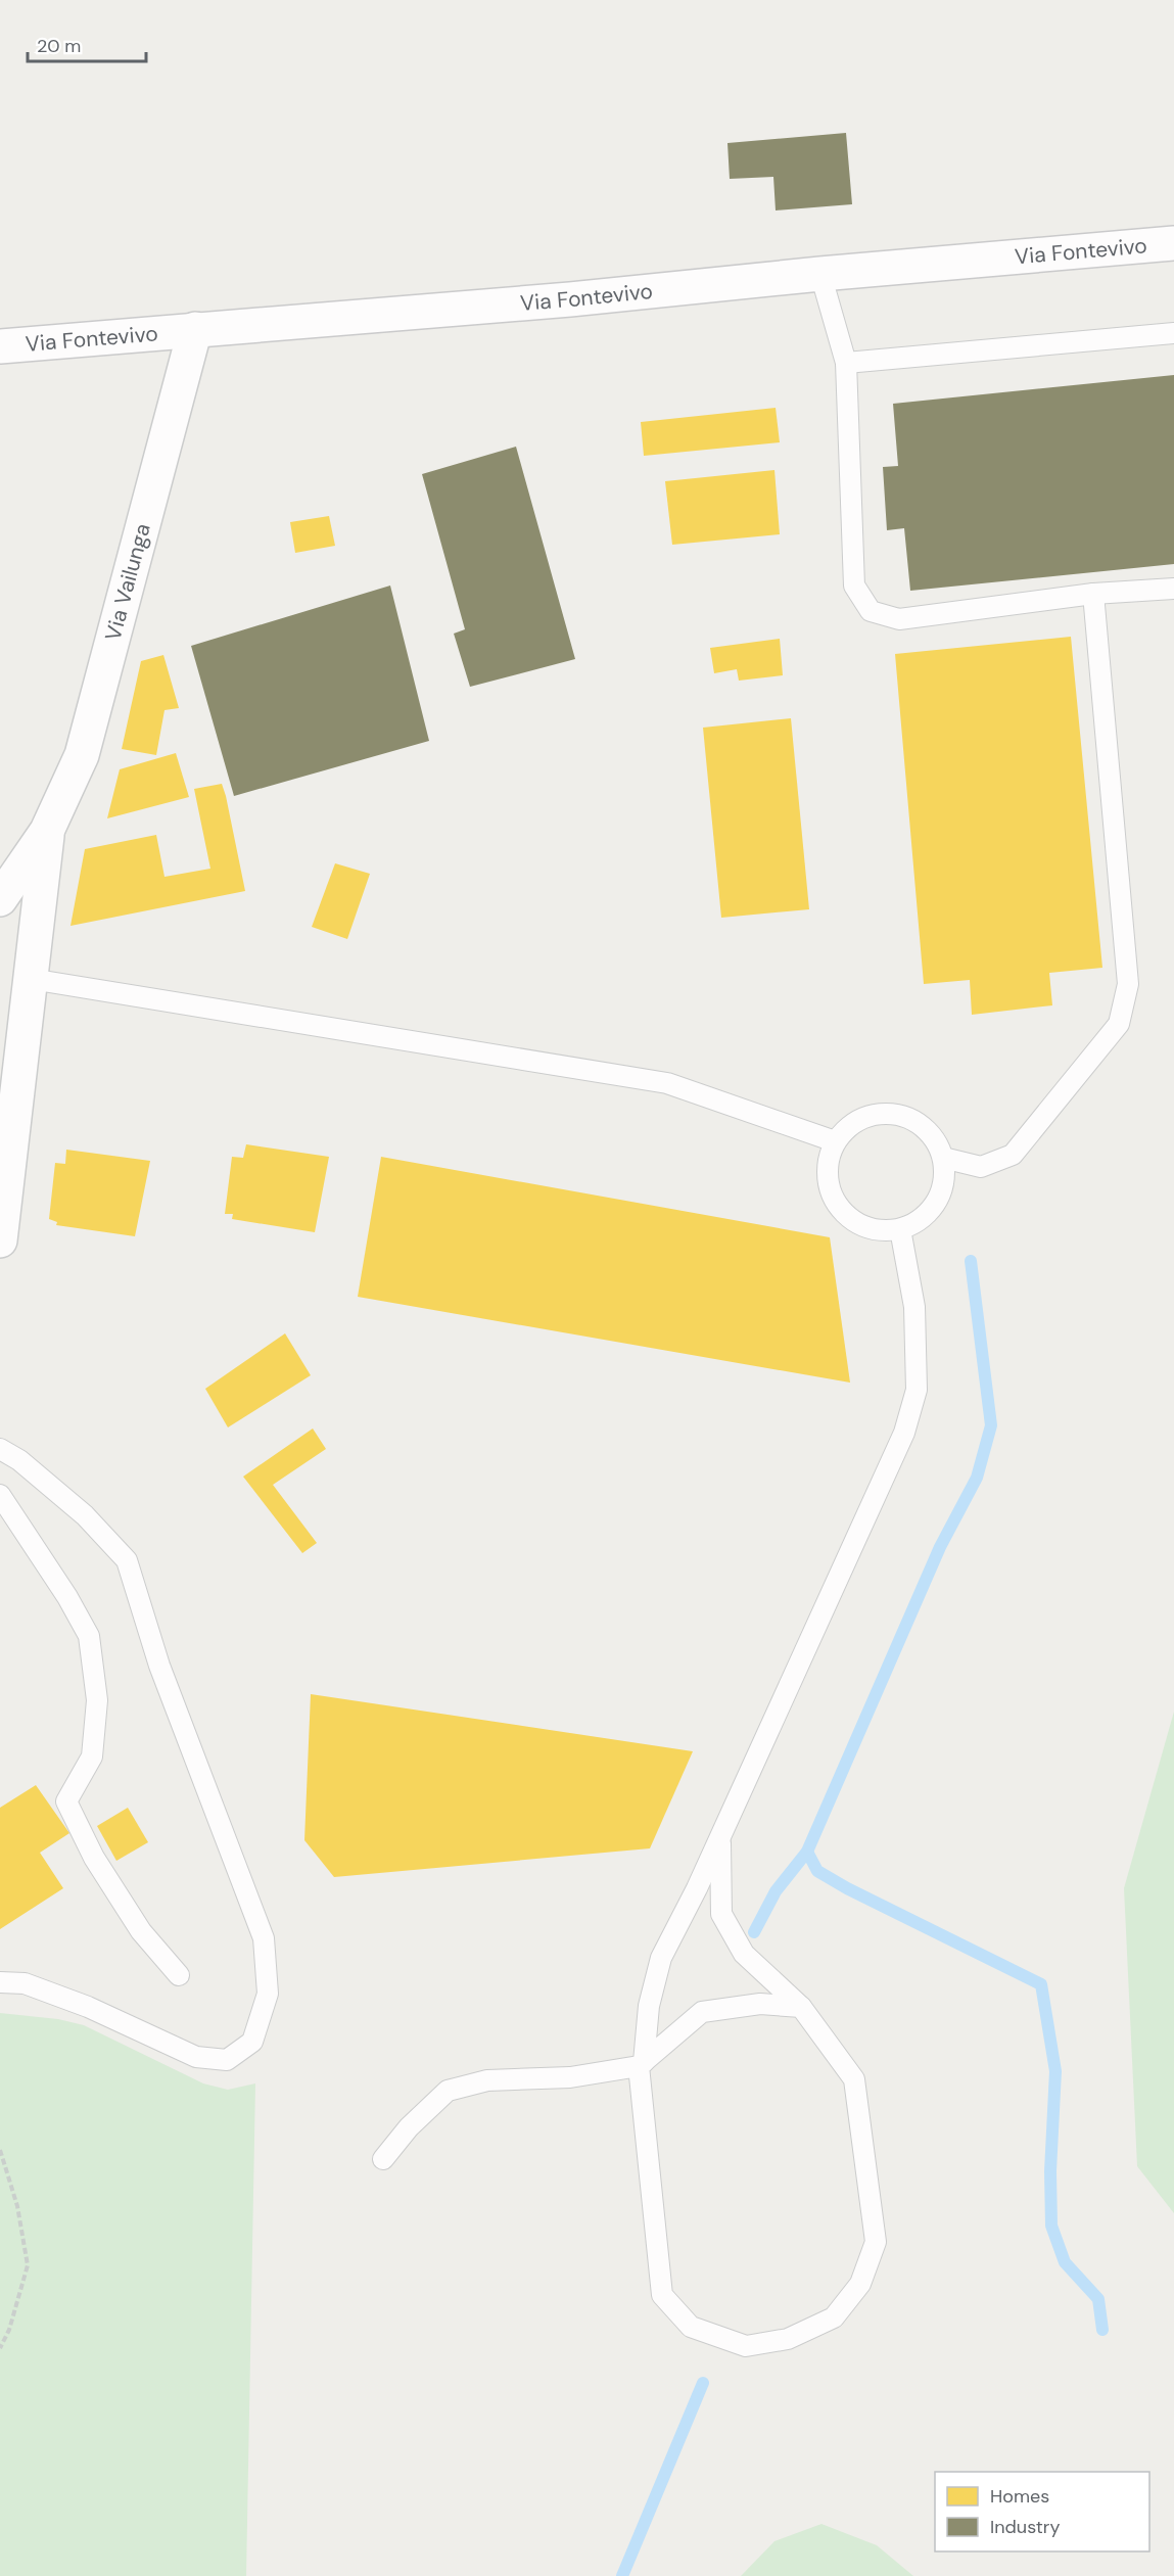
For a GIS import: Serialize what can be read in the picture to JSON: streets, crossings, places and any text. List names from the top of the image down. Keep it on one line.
{"streets":{"street":["Via Fontevivo","Via Vailunga"]},"crossings":[["Via Fontevivo","Via Vailunga"]],"legend":["Homes","Industry"],"scale_bar":"20 m"}
